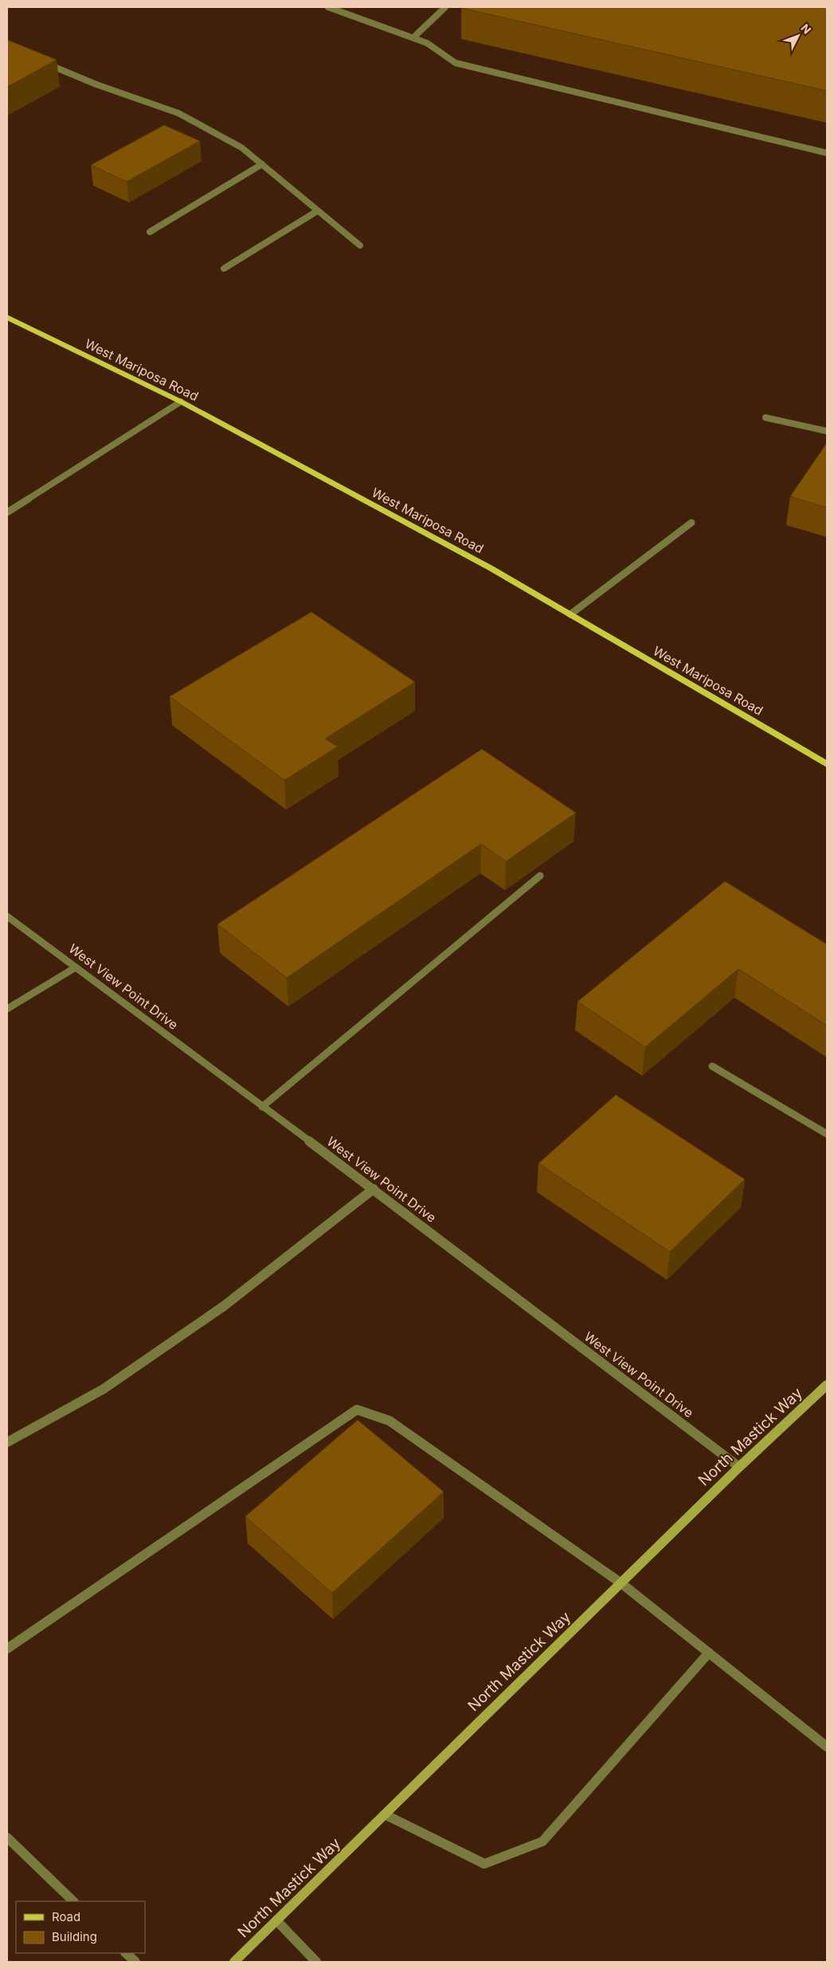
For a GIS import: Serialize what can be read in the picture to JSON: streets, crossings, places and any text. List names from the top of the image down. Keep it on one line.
{"streets":{"main road":["West Mariposa Road"],"street":["West View Point Drive","North Mastick Way"]},"crossings":[["West View Point Drive","North Mastick Way"]],"legend":["Road","Building"],"north":"top right"}
